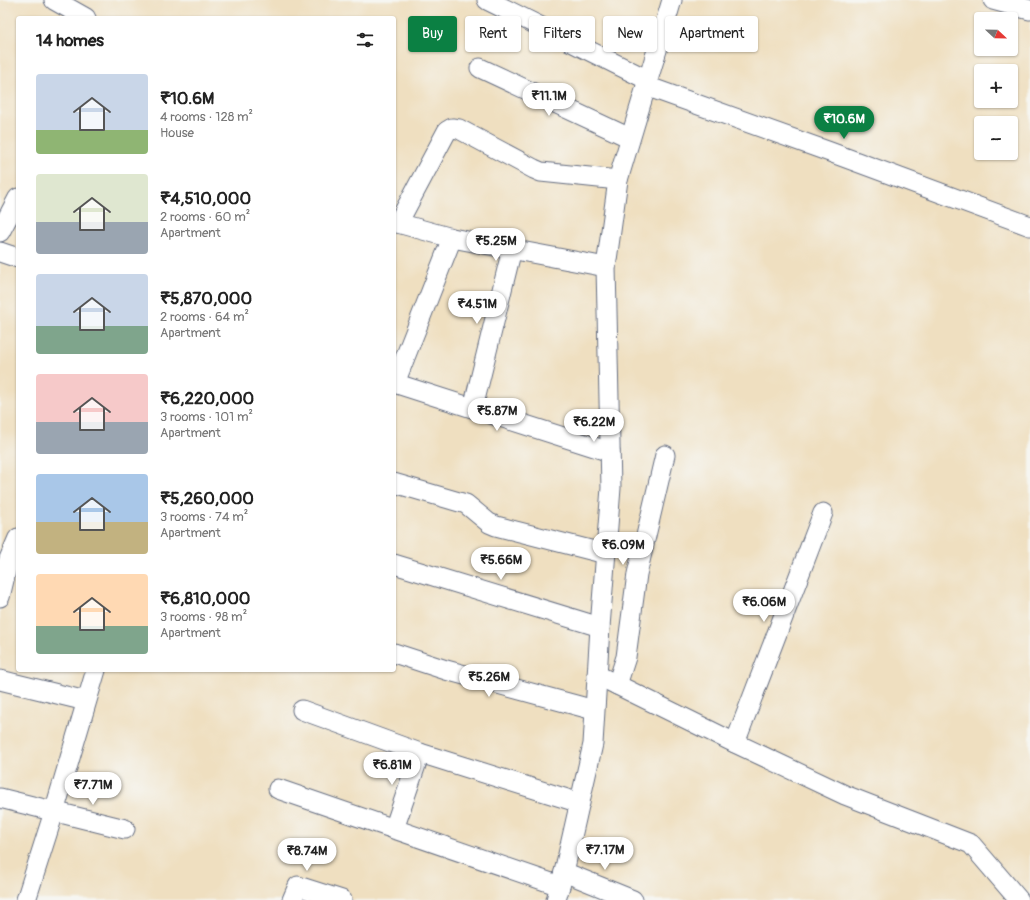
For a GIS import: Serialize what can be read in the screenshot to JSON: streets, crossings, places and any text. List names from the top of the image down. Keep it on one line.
{"north":"right","page":{"map_buttons":["+","−"],"chip":["Buy","Rent","Filters","New","Apartment"],"heading":"14 homes","list":[{"name":"₹10.6M","note":"4 rooms · 128 m² · House"},{"name":"₹4,510,000","note":"2 rooms · 60 m² · Apartment"},{"name":"₹5,870,000","note":"2 rooms · 64 m² · Apartment"},{"name":"₹6,220,000","note":"3 rooms · 101 m² · Apartment"},{"name":"₹5,260,000","note":"3 rooms · 74 m² · Apartment"},{"name":"₹6,810,000","note":"3 rooms · 98 m² · Apartment"}],"price":["₹11.1M","₹10.6M","₹5.25M","₹4.51M","₹5.87M","₹6.22M","₹6.09M","₹5.66M","₹6.06M","₹5.26M","₹6.81M","₹7.71M","₹7.17M","₹8.74M"]}}
